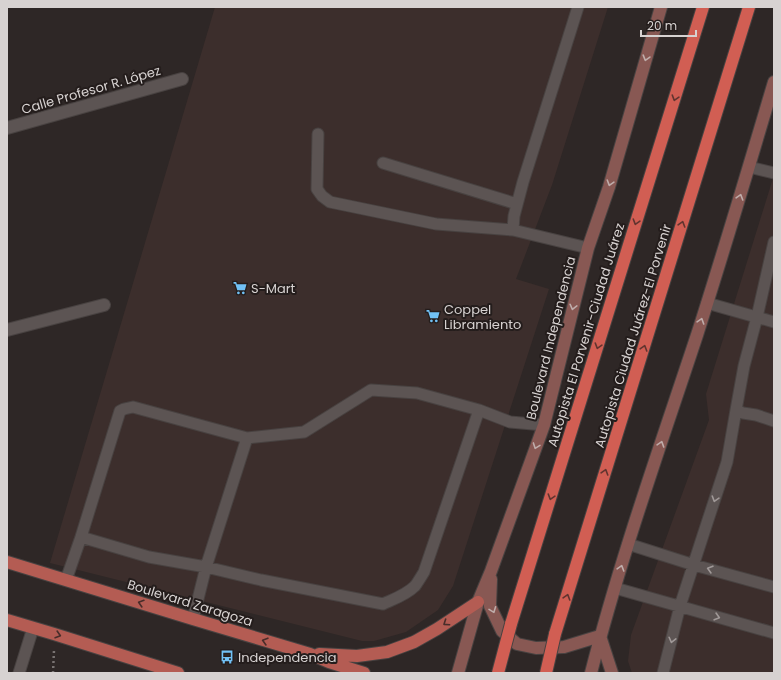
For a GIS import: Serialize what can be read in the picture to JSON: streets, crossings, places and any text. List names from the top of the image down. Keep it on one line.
{"streets":{"highway":["Autopista El Porvenir-Ciudad Juárez","Autopista Ciudad Juárez-El Porvenir"],"main road":["Boulevard Independencia","Boulevard Zaragoza"],"street":["Calle Profesor R. López"]},"one_way":["Autopista El Porvenir-Ciudad Juárez","Autopista Ciudad Juárez-El Porvenir","Boulevard Independencia"],"places":{"supermarket":["S-Mart","Coppel Libramiento"],"bus stop":["Independencia"]},"scale_bar":"20 m"}
